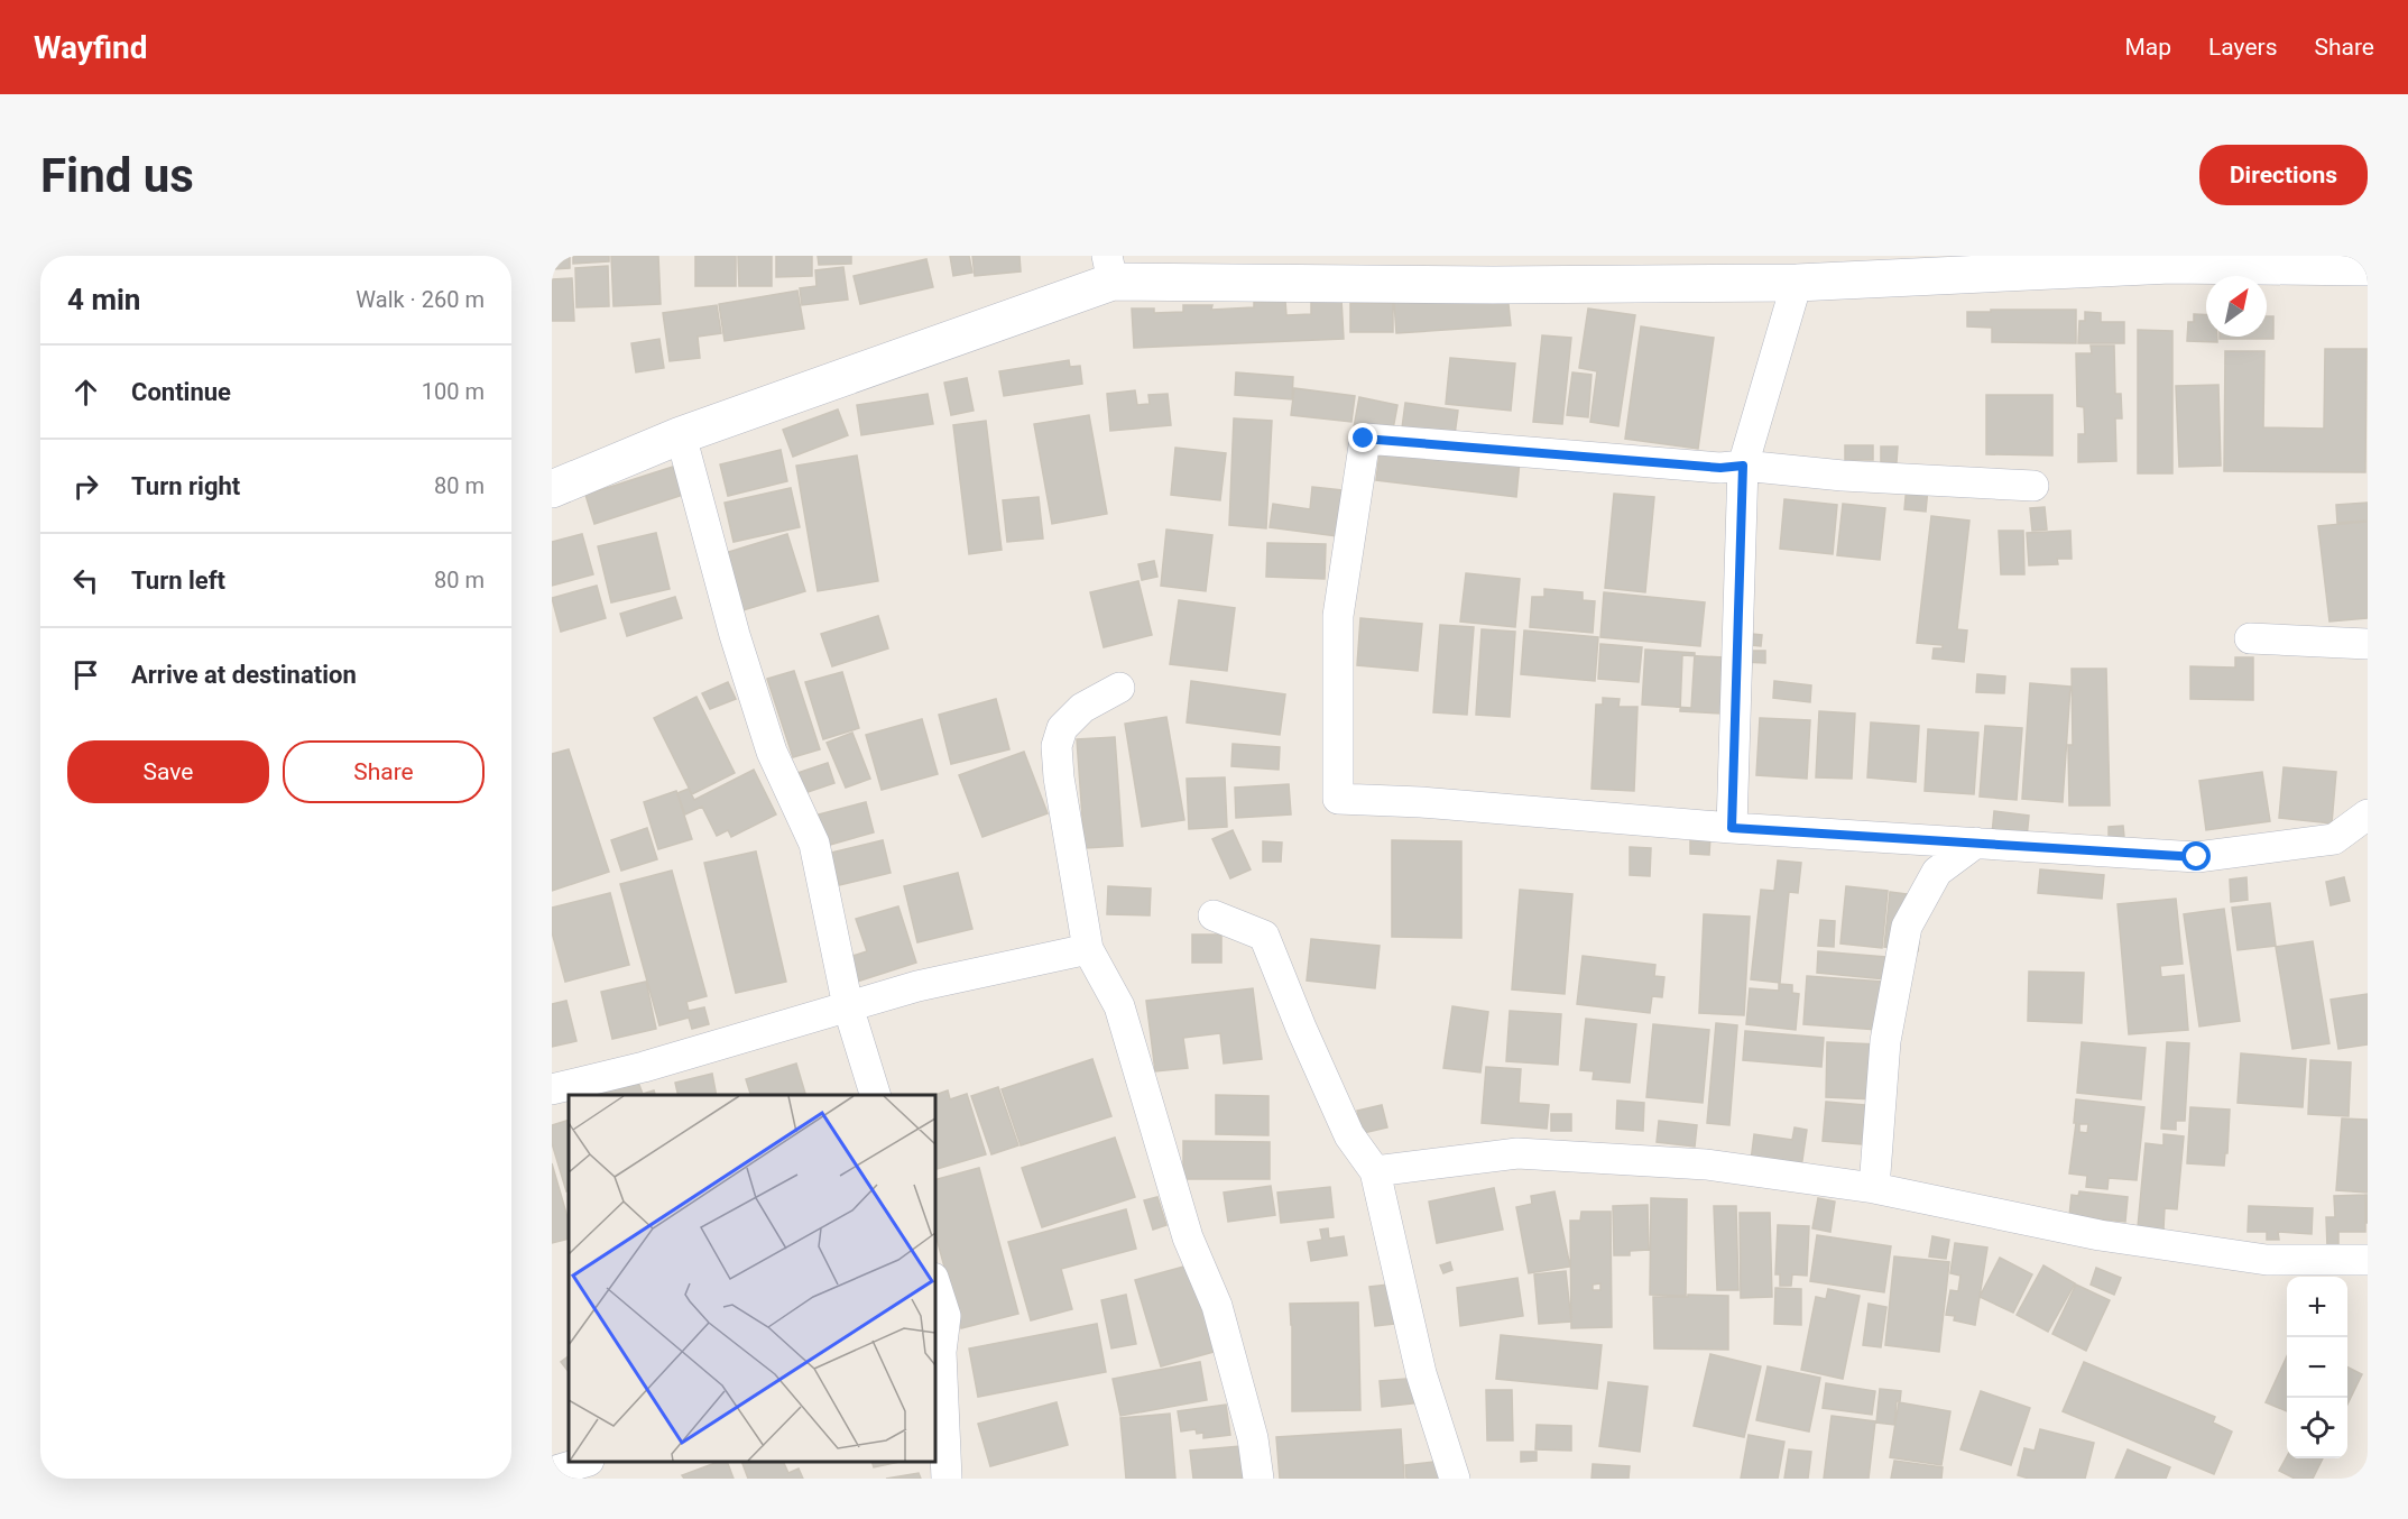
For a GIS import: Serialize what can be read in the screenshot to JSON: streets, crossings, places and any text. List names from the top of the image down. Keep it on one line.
{"north":"top right","page":{"header":"Wayfind","nav":["Map","Layers","Share"],"buttons":["Directions",["Save","Share"]],"title":"Find us","heading":["4 min","Walk · 260 m"],"list":[["Continue","100 m"],["Turn right","80 m"],["Turn left","80 m"],"Arrive at destination"],"map_buttons":["+","−"]}}
